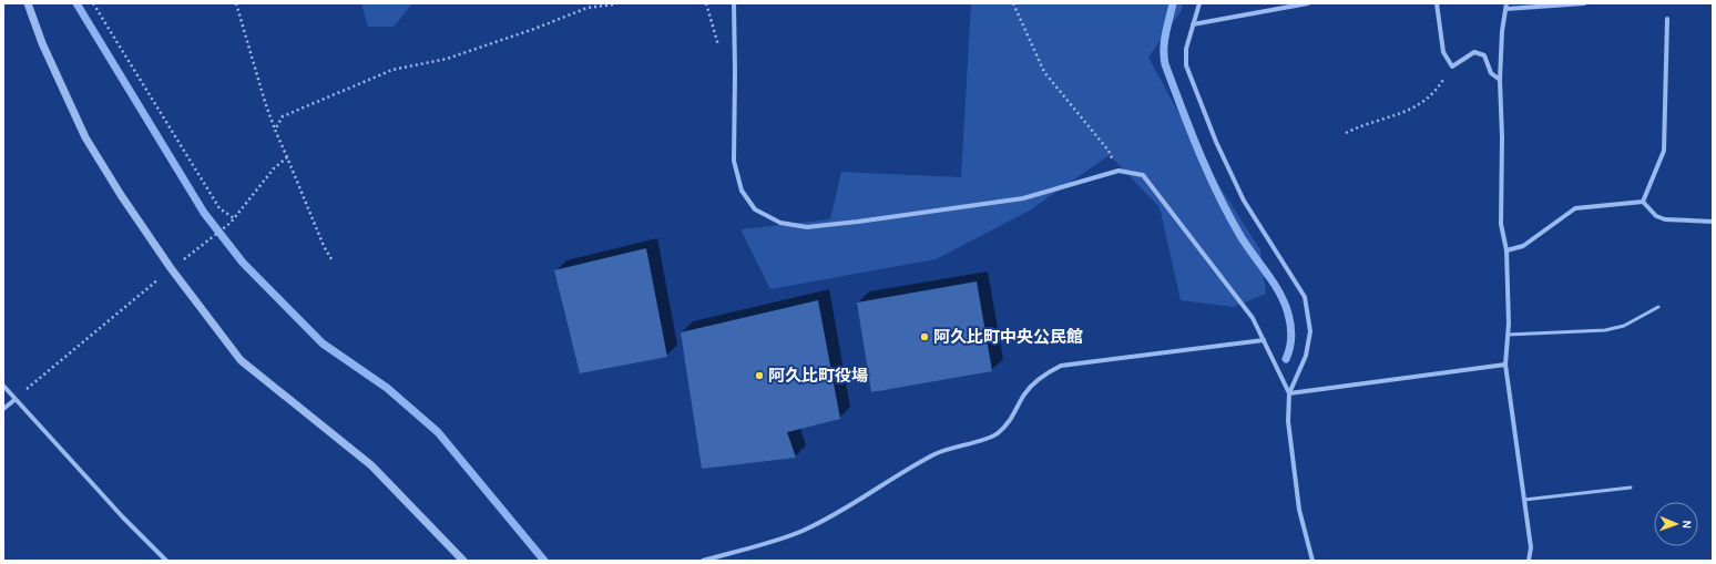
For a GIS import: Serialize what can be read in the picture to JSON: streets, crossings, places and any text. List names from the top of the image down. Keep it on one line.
{"places":["阿久比町中央公民館","阿久比町役場"],"north":"right"}
